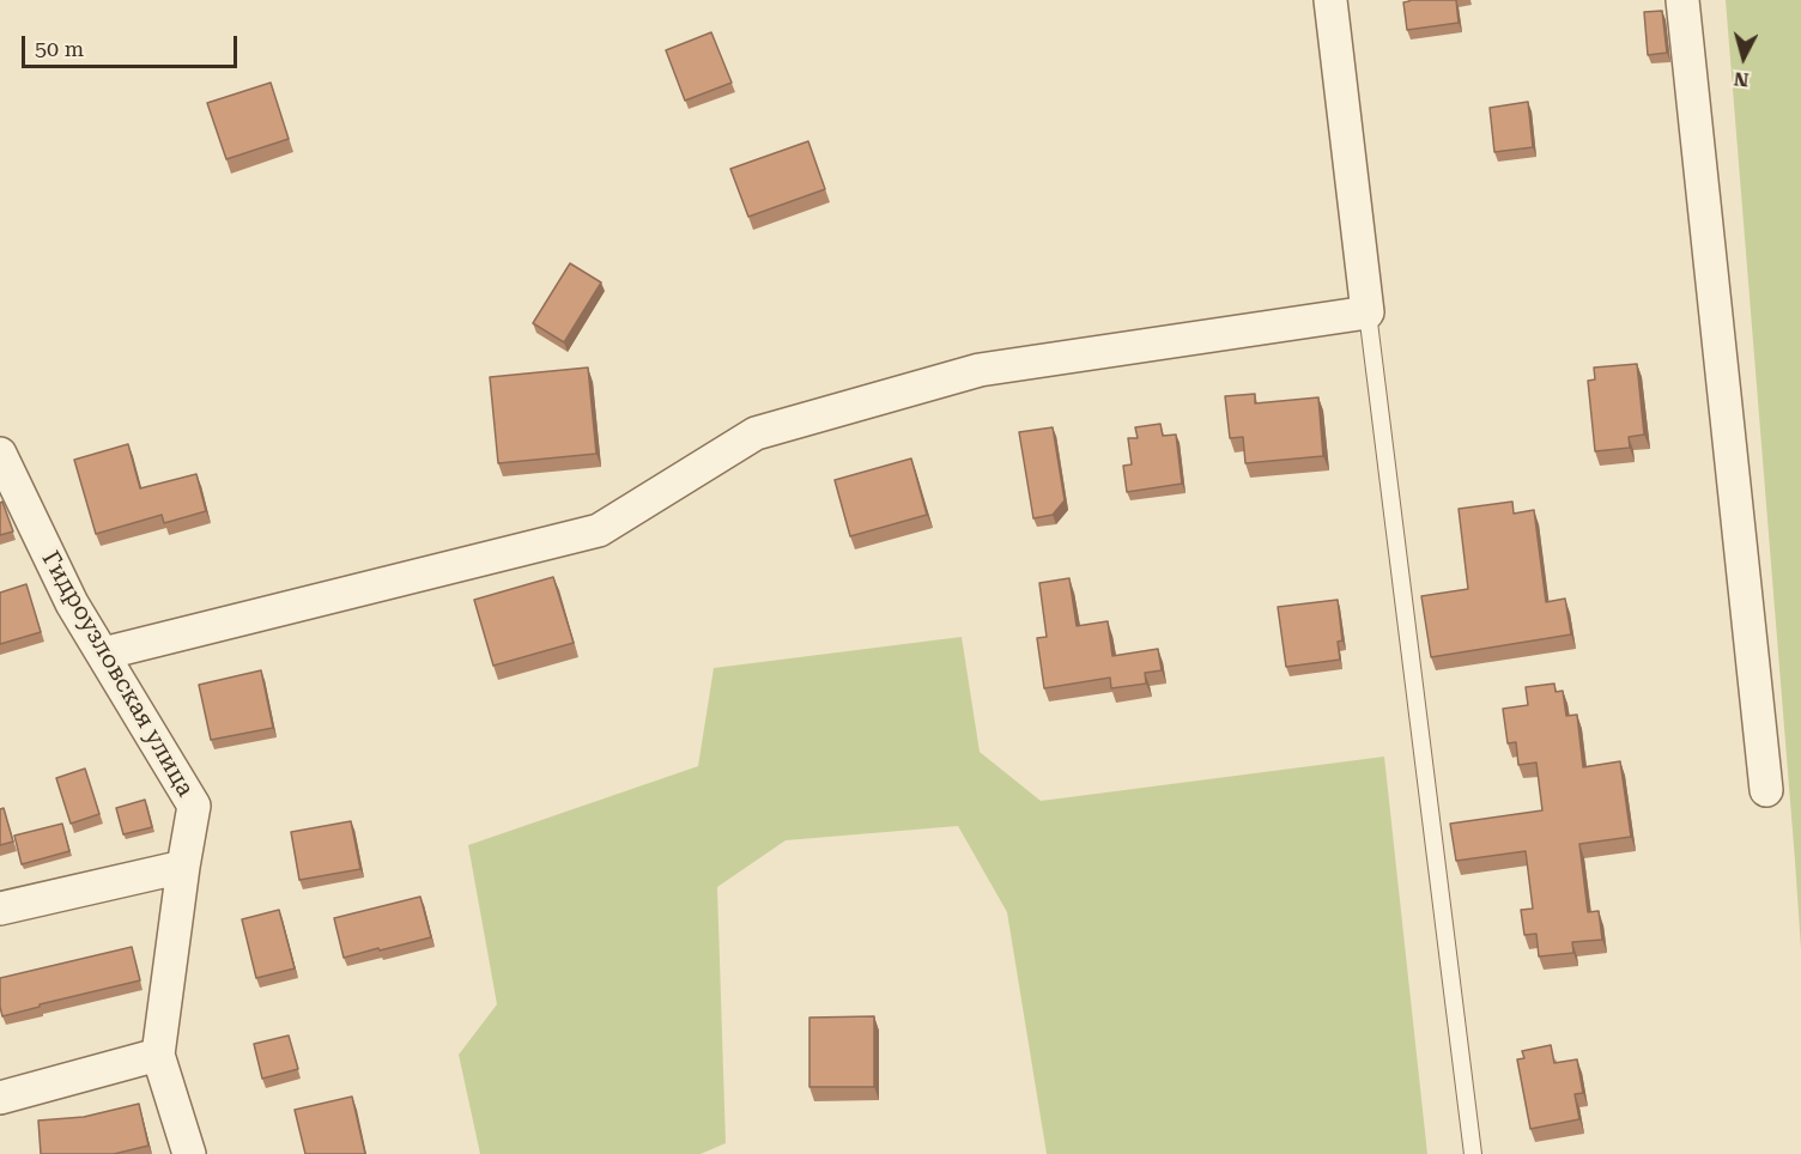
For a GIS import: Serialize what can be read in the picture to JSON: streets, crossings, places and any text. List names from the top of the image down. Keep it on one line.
{"streets":{"street":["Гидроузловская улица"]},"scale_bar":"50 m","north":"bottom"}
